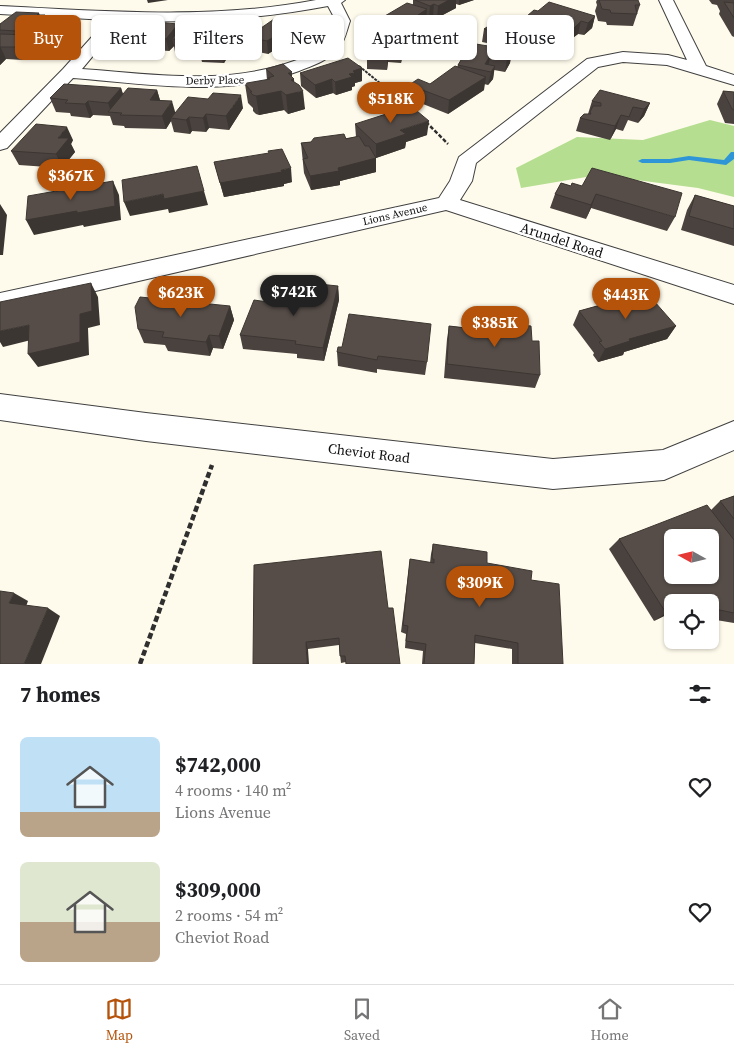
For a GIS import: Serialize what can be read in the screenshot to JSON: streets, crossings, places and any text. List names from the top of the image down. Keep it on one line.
{"streets":{"street":["Derby Place","Lions Avenue","Arundel Road","Cheviot Road"]},"crossings":[["Lions Avenue","Arundel Road"]],"north":"left","page":{"chip":["Buy","Rent","Filters","New","Apartment","House"],"price":["$518K","$367K","$742K","$623K","$443K","$385K","$309K"],"heading":"7 homes","list":[{"name":"$742,000","note":"4 rooms · 140 m² · Lions Avenue"},{"name":"$309,000","note":"2 rooms · 54 m² · Cheviot Road"}],"tabs":["Map","Saved","Home"]}}
